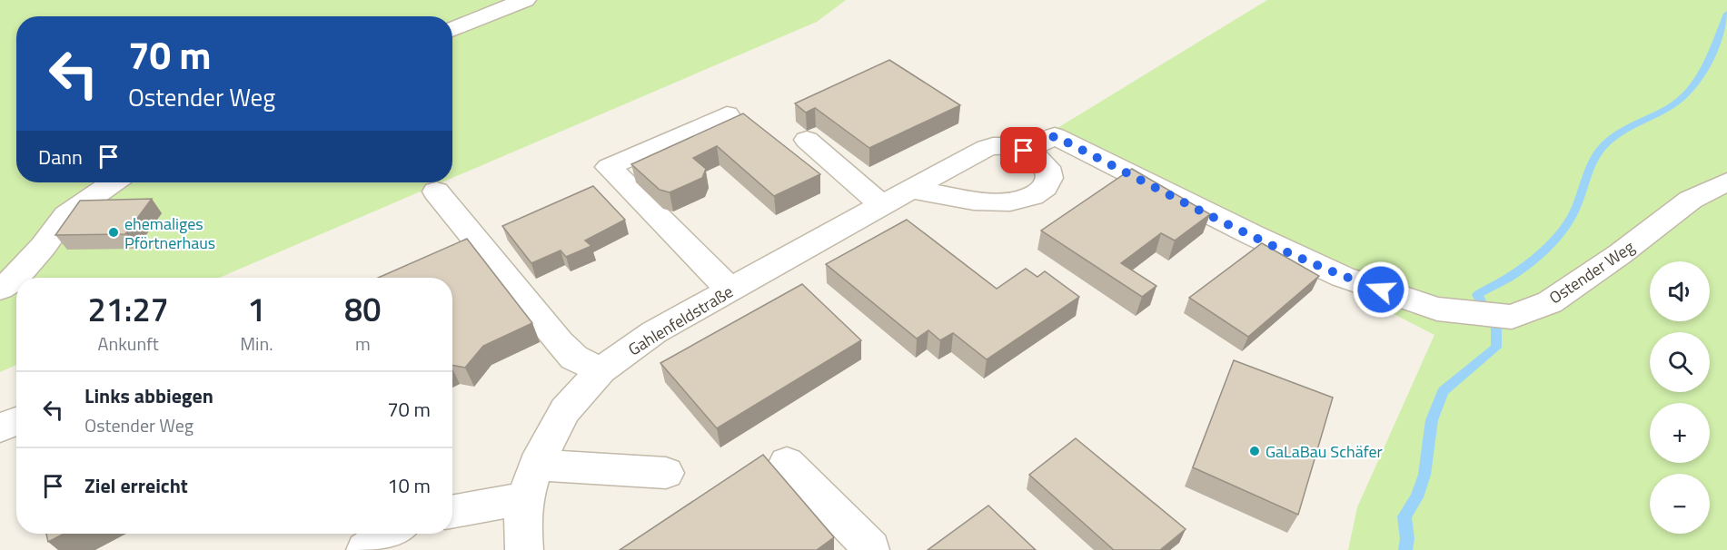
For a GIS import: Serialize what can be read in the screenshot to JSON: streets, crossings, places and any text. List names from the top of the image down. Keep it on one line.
{"streets":{"street":["Ostender Weg","Gahlenfeldstraße"]},"crossings":[["Ostender Weg","Gahlenfeldstraße"]],"places":["ehemaliges Pförtnerhaus","GaLaBau Schäfer"],"page":{"turn":["70 m","Ostender Weg"],"then":"Dann","map_buttons":["+","−"],"eta":["21:27","Ankunft","1","Min.","80","m"],"list":[{"name":"Links abbiegen","note":"Ostender Weg","value":"70 m"},{"name":"Ziel erreicht","value":"10 m"}]}}
